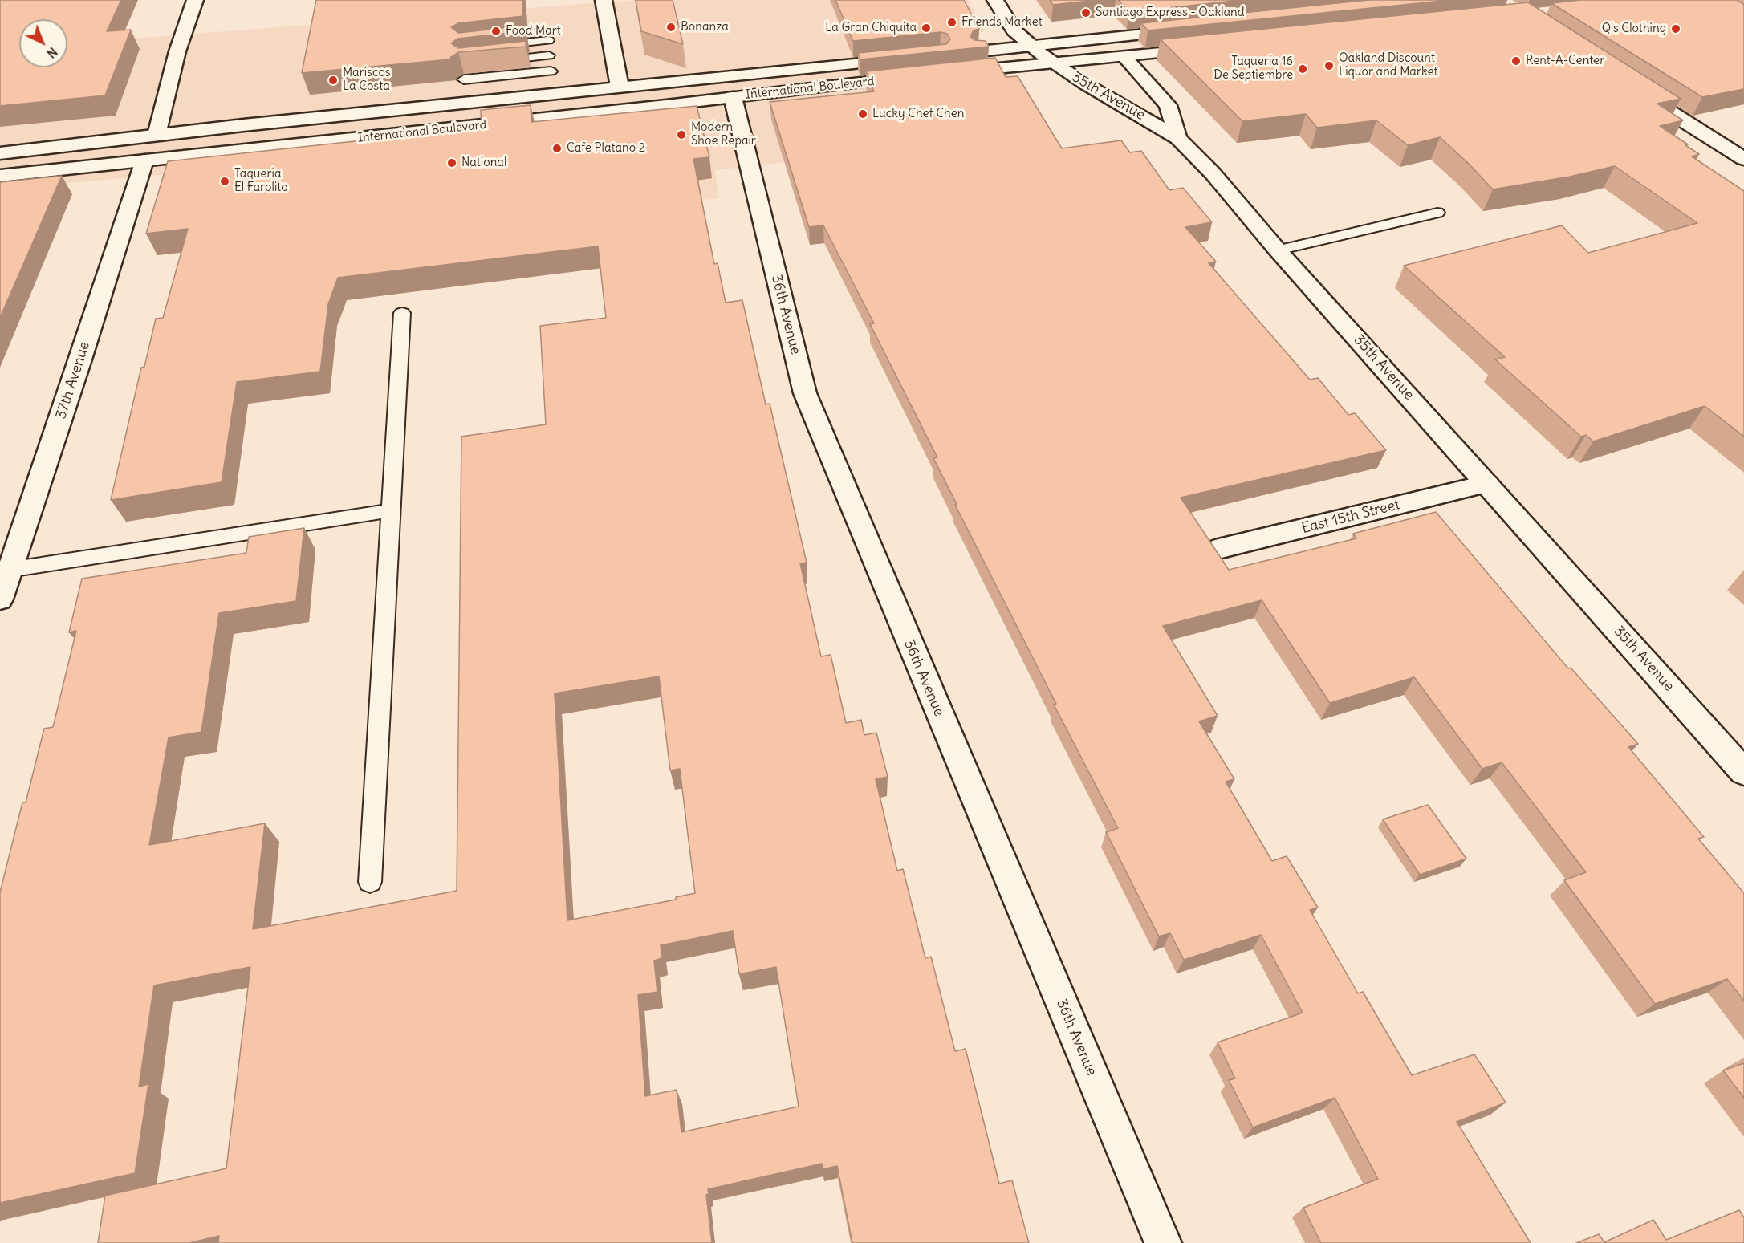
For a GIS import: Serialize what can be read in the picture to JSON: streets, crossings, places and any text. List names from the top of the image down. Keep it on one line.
{"streets":{"main road":["International Boulevard","35th Avenue","36th Avenue","37th Avenue","East 15th Street"]},"crossings":[["International Boulevard","36th Avenue"],["International Boulevard","37th Avenue"],["35th Avenue","East 15th Street"]],"places":["Santiago Express - Oakland","Friends Market","Bonanza","La Gran Chiquita","Q's Clothing","Food Mart","Rent-A-Center","Oakland Discount Liquor and Market","Taqueria 16 De Septiembre","Mariscos La Costa","Lucky Chef Chen","Modern Shoe Repair","Cafe Platano 2","National","Taqueria El Farolito"],"north":"bottom right"}
